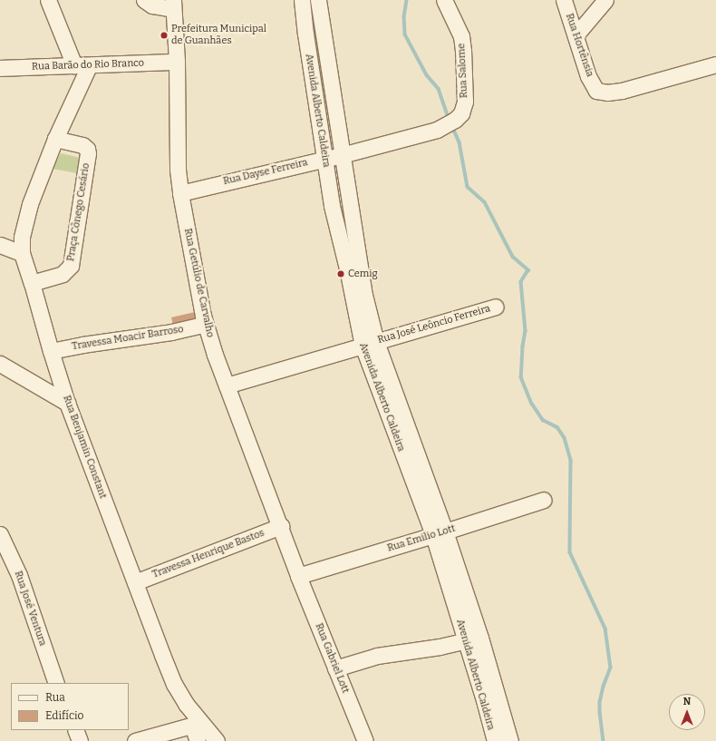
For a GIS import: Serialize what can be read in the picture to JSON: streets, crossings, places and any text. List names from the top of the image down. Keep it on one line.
{"streets":{"street":["Rua Hortênsia","Rua Barão do Rio Branco","Rua Salome","Avenida Alberto Caldeira","Rua Dayse Ferreira","Praça Cônego Cesário","Rua Getúlio de Carvalho","Rua José Leôncio Ferreira","Travessa Moacir Barroso","Rua Benjamin Constant","Rua Emilio Lott","Travessa Henrique Bastos","Rua José Ventura","Rua Gabriel Lott"]},"crossings":[["Rua Barão do Rio Branco","Rua Getúlio de Carvalho"],["Rua Barão do Rio Branco","Rua Benjamin Constant"],["Rua Salome","Rua Dayse Ferreira"],["Avenida Alberto Caldeira","Rua Dayse Ferreira"],["Avenida Alberto Caldeira","Rua José Leôncio Ferreira"],["Avenida Alberto Caldeira","Rua Emilio Lott"],["Rua Dayse Ferreira","Rua Getúlio de Carvalho"],["Praça Cônego Cesário","Rua Benjamin Constant"],["Rua Getúlio de Carvalho","Rua José Leôncio Ferreira"],["Rua Getúlio de Carvalho","Travessa Moacir Barroso"],["Rua Getúlio de Carvalho","Rua Emilio Lott"],["Rua Getúlio de Carvalho","Travessa Henrique Bastos"],["Rua Getúlio de Carvalho","Rua Gabriel Lott"],["Travessa Moacir Barroso","Rua Benjamin Constant"],["Rua Benjamin Constant","Travessa Henrique Bastos"],["Rua Emilio Lott","Rua Gabriel Lott"]],"places":["Prefeitura Municipal de Guanhães","Cemig"],"legend":["Rua","Edifício"],"north":"top"}
